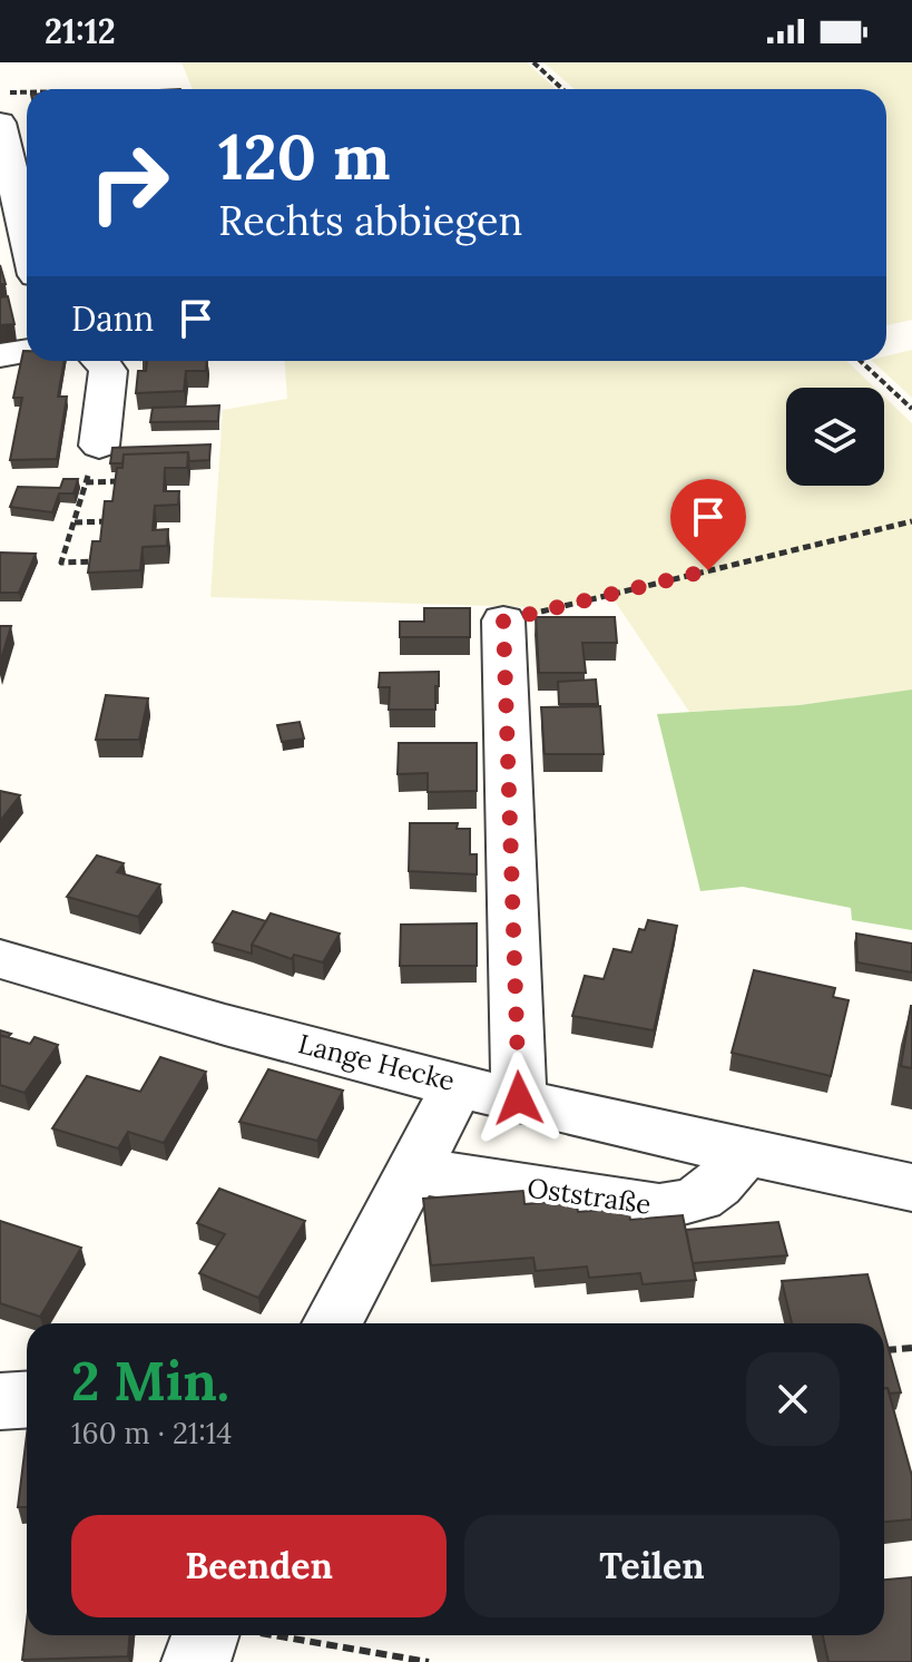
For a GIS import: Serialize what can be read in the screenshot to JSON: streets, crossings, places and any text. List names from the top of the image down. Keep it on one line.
{"streets":{"street":["Lange Hecke","Oststraße"]},"crossings":[["Lange Hecke","Oststraße"]],"page":{"status":"21:12","turn":["120 m","Rechts abbiegen"],"then":"Dann","heading":["2 Min.","160 m · 21:14"],"buttons":["Beenden","Teilen"]}}
